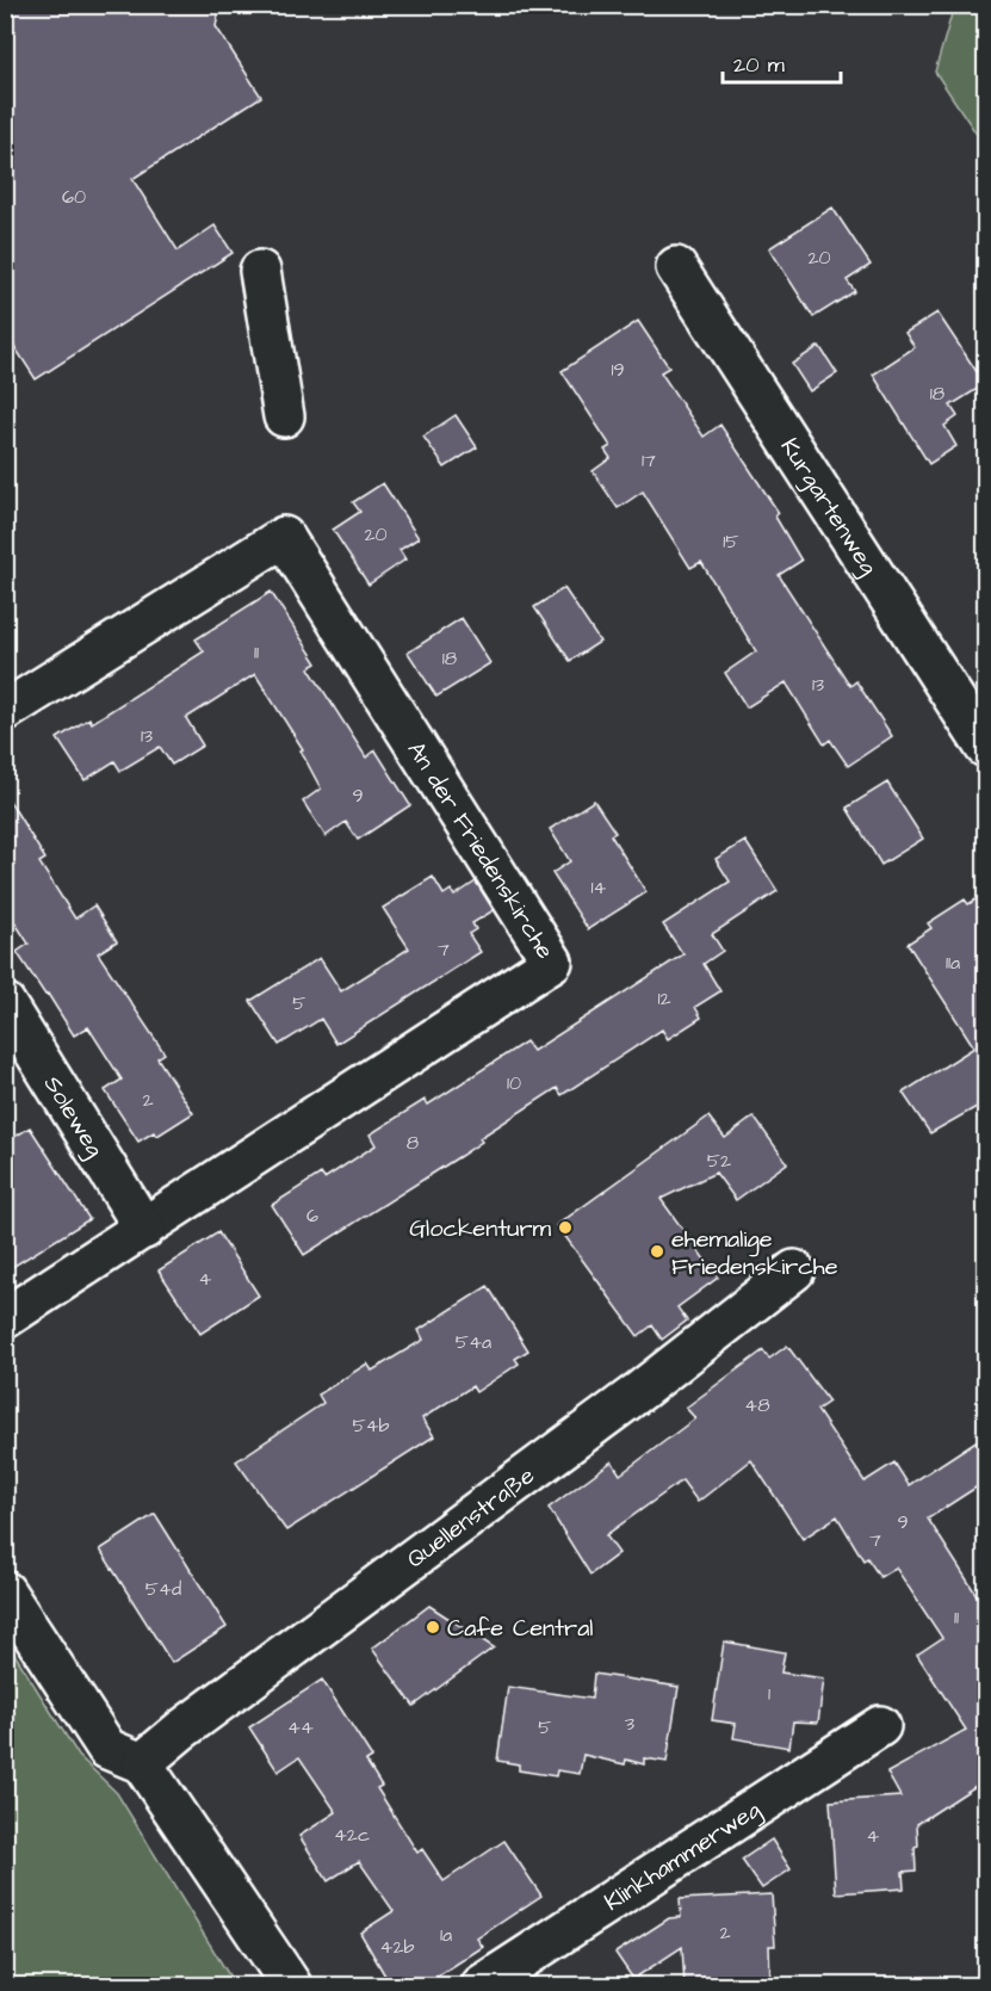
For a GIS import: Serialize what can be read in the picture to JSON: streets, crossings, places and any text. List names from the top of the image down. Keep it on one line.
{"streets":{"street":["Kurgartenweg","An der Friedenskirche","Soleweg","Quellenstraße","Klinkhammerweg"]},"crossings":[["An der Friedenskirche","Soleweg"]],"places":["Glockenturm","ehemalige Friedenskirche","Cafe Central"],"house_numbers":["60","20","19","18","17","20","15","11","18","13","13","9","14","7","11a","12","5","10","2","8","52","6","4","54a","48","54b","9","7","54d","11","1","3","44","5","42c","4","2","1a","42b"],"scale_bar":"20 m"}
